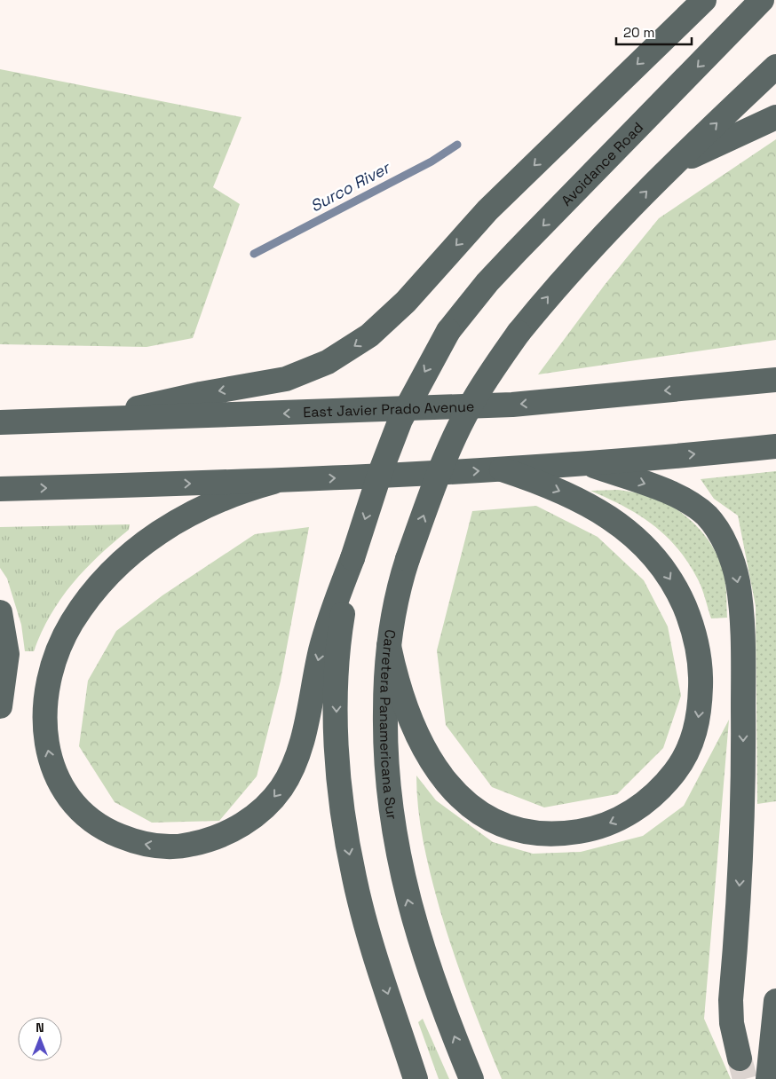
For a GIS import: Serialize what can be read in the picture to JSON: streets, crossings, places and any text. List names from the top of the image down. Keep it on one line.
{"streets":{"highway":["Avoidance Road","East Javier Prado Avenue","Carretera Panamericana Sur"]},"water":["Surco River"],"scale_bar":"20 m","north":"top"}
